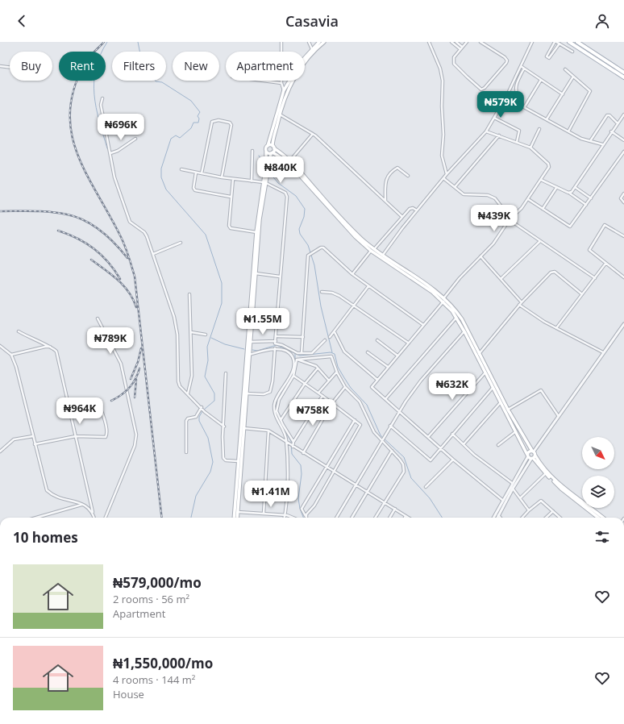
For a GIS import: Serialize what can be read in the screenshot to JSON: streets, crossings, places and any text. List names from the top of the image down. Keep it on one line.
{"north":"bottom right","page":{"header":"Casavia","chip":["Buy","Rent","Filters","New","Apartment"],"price":["₦579K","₦696K","₦840K","₦439K","₦1.55M","₦789K","₦632K","₦964K","₦758K","₦1.41M"],"heading":"10 homes","list":[{"name":"₦579,000/mo","note":"2 rooms · 56 m² · Apartment"},{"name":"₦1,550,000/mo","note":"4 rooms · 144 m² · House"}]}}
